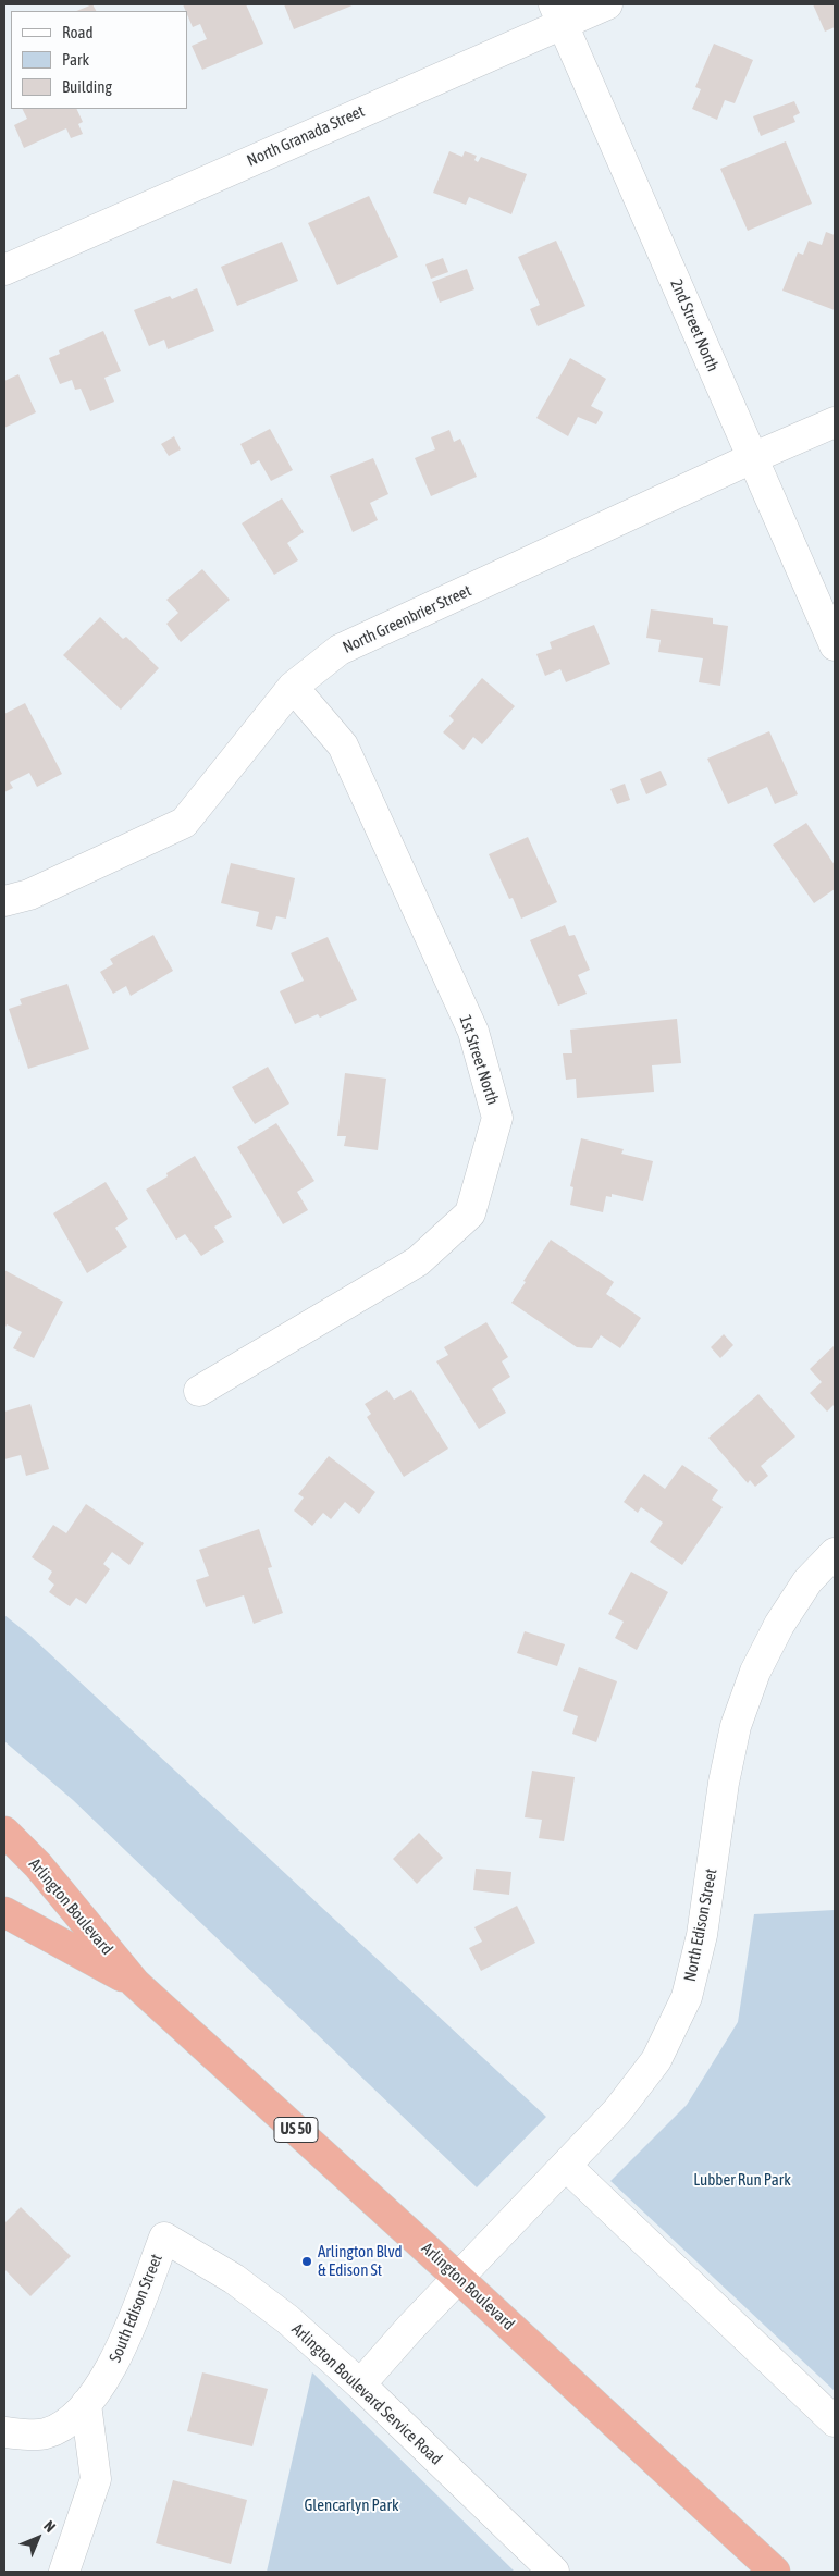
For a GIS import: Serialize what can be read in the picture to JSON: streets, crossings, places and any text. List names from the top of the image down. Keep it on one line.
{"streets":{"highway":["Arlington Boulevard","US 50"],"street":["North Granada Street","2nd Street North","North Greenbrier Street","1st Street North","North Edison Street","South Edison Street","Arlington Boulevard Service Road"]},"crossings":[["North Granada Street","2nd Street North"],["2nd Street North","North Greenbrier Street"],["North Greenbrier Street","1st Street North"],["Arlington Boulevard","North Edison Street"],["South Edison Street","Arlington Boulevard Service Road"]],"parks":["Lubber Run Park","Glencarlyn Park"],"places":["Arlington Blvd & Edison St"],"legend":["Road","Park","Building"],"north":"top right"}
